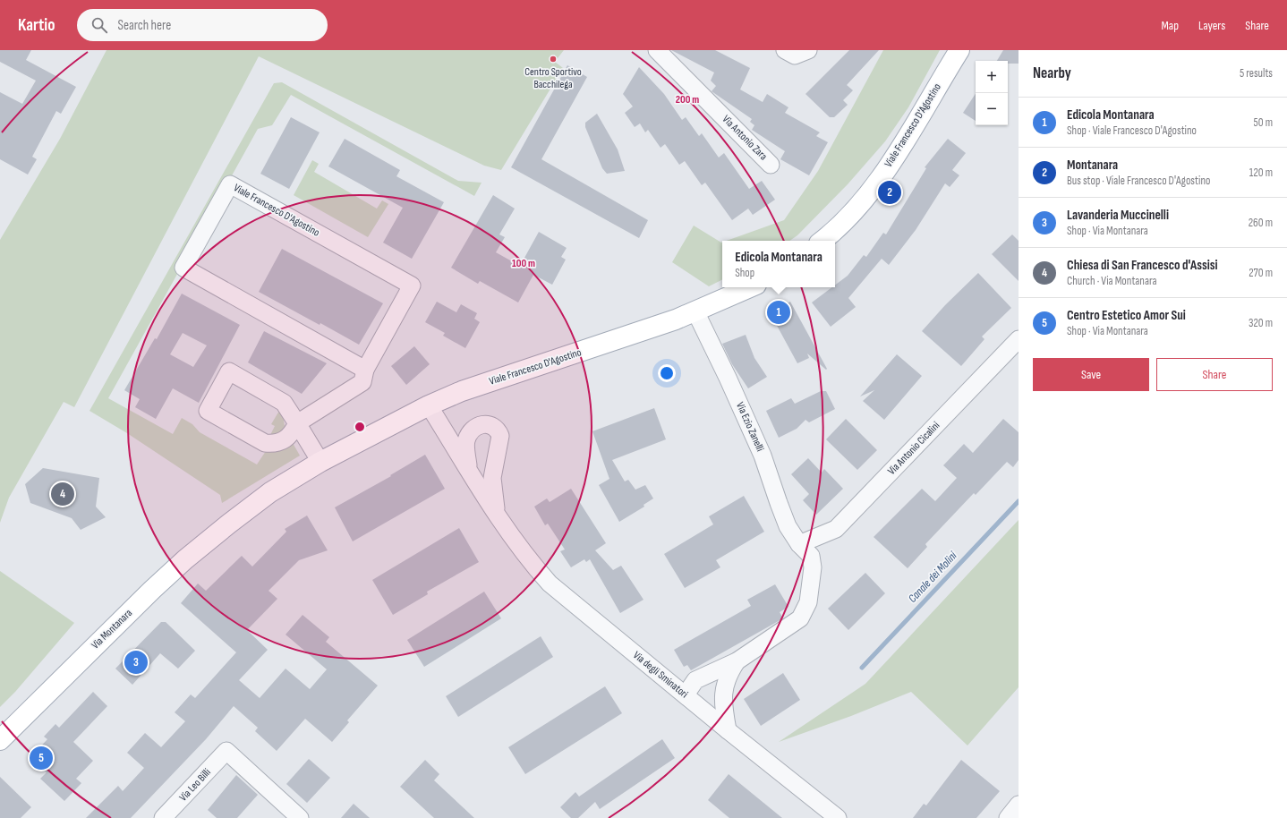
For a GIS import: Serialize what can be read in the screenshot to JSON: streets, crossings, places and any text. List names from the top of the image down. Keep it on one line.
{"streets":{"main road":["Viale Francesco D'Agostino","Via Montanara"],"street":["Via Antonio Zara","Via Ezio Zanelli","Via Antonio Cicalini","Via degli Sminatori","Via Leo Billi"]},"crossings":[["Viale Francesco D'Agostino","Via Ezio Zanelli"],["Viale Francesco D'Agostino","Via Montanara"],["Viale Francesco D'Agostino","Via degli Sminatori"],["Via Ezio Zanelli","Via Antonio Cicalini"]],"water":["Canale dei Molini"],"places":["Centro Sportivo Bacchilega"],"page":{"header":"Kartio","search":"Search here","nav":["Map","Layers","Share"],"heading":["Nearby","5 results"],"map_buttons":["+","−"],"list":[{"mark":"1","name":"Edicola Montanara","note":"Shop · Viale Francesco D'Agostino","value":"50 m"},{"mark":"2","name":"Montanara","note":"Bus stop · Viale Francesco D'Agostino","value":"120 m"},{"mark":"3","name":"Lavanderia Muccinelli","note":"Shop · Via Montanara","value":"260 m"},{"mark":"4","name":"Chiesa di San Francesco d'Assisi","note":"Church · Via Montanara","value":"270 m"},{"mark":"5","name":"Centro Estetico Amor Sui","note":"Shop · Via Montanara","value":"320 m"}],"pins":["2","1","4","3","5"],"popup":["Edicola Montanara","Shop"],"buttons":["Save","Share"]},"rings":["200 m","100 m"]}
